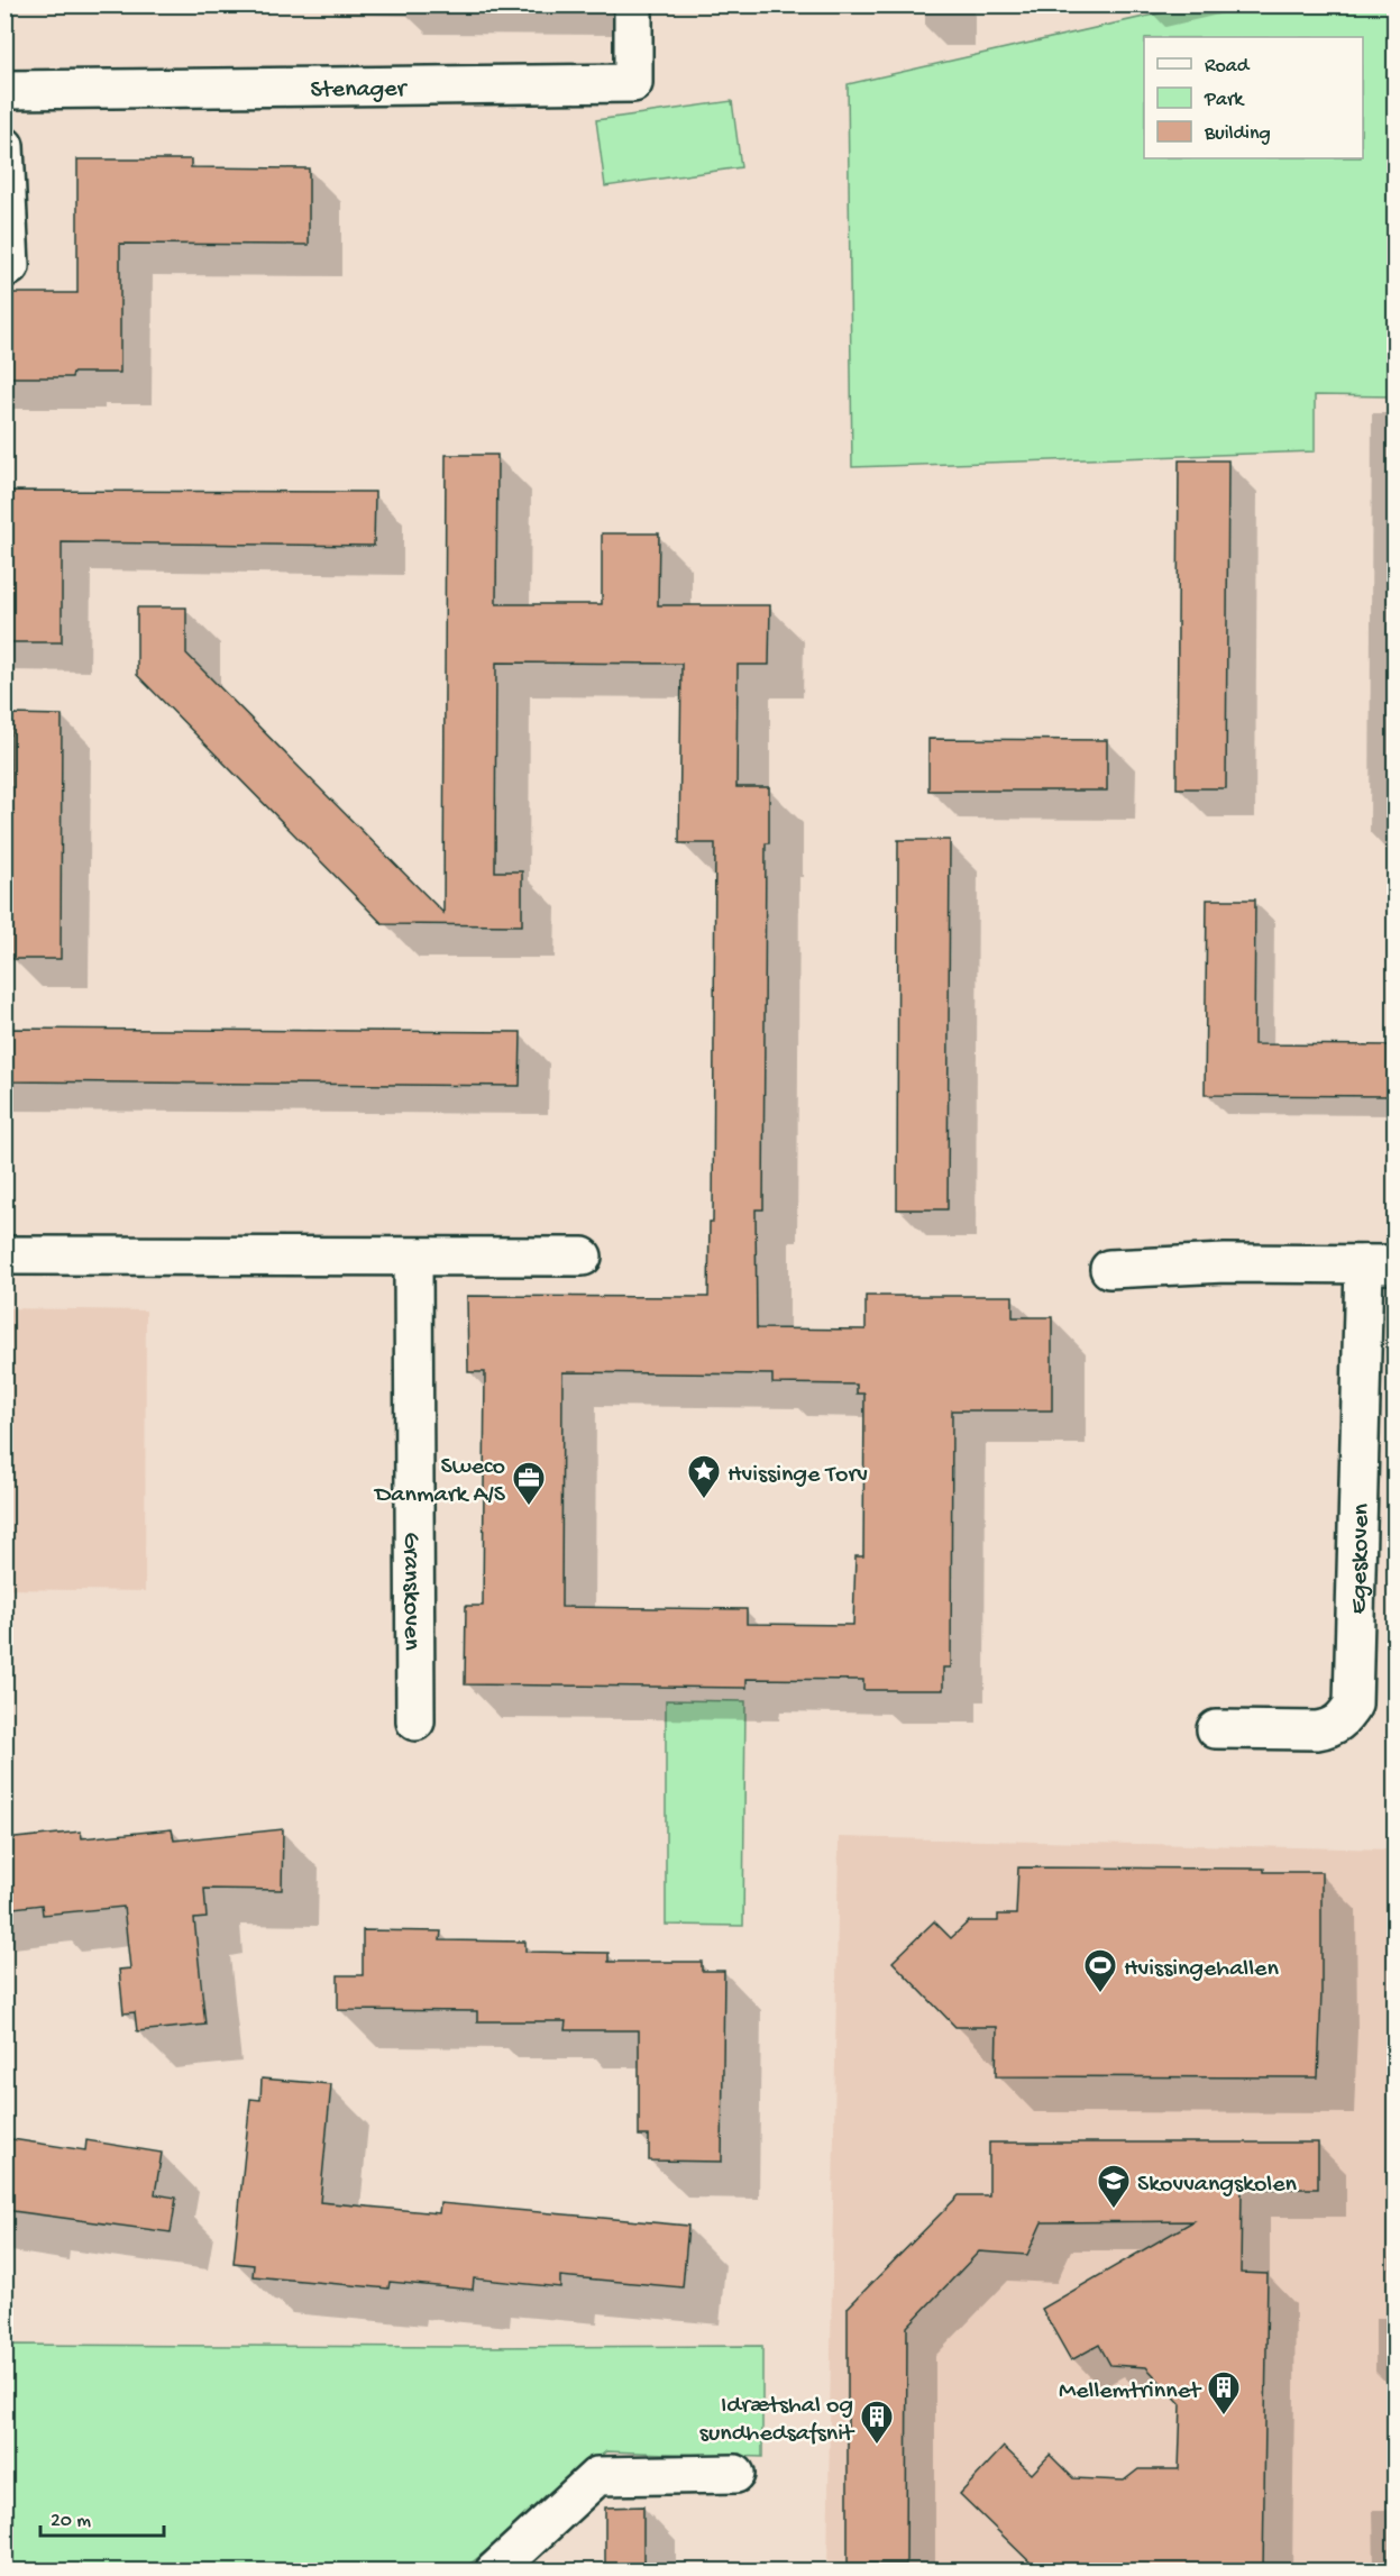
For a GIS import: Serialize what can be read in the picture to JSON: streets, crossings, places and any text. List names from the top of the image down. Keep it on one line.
{"streets":{"street":["Stenager","Egeskoven","Granskoven"]},"places":{"place":["Hvissinge Torv"],"office":["Sweco Danmark A/S"],"sports":["Hvissingehallen"],"school or university":["Skovvangskolen"],"building":["Mellemtrinnet","Idrætshal og sundhedsafsnit"]},"legend":["Road","Park","Building"],"scale_bar":"20 m"}
